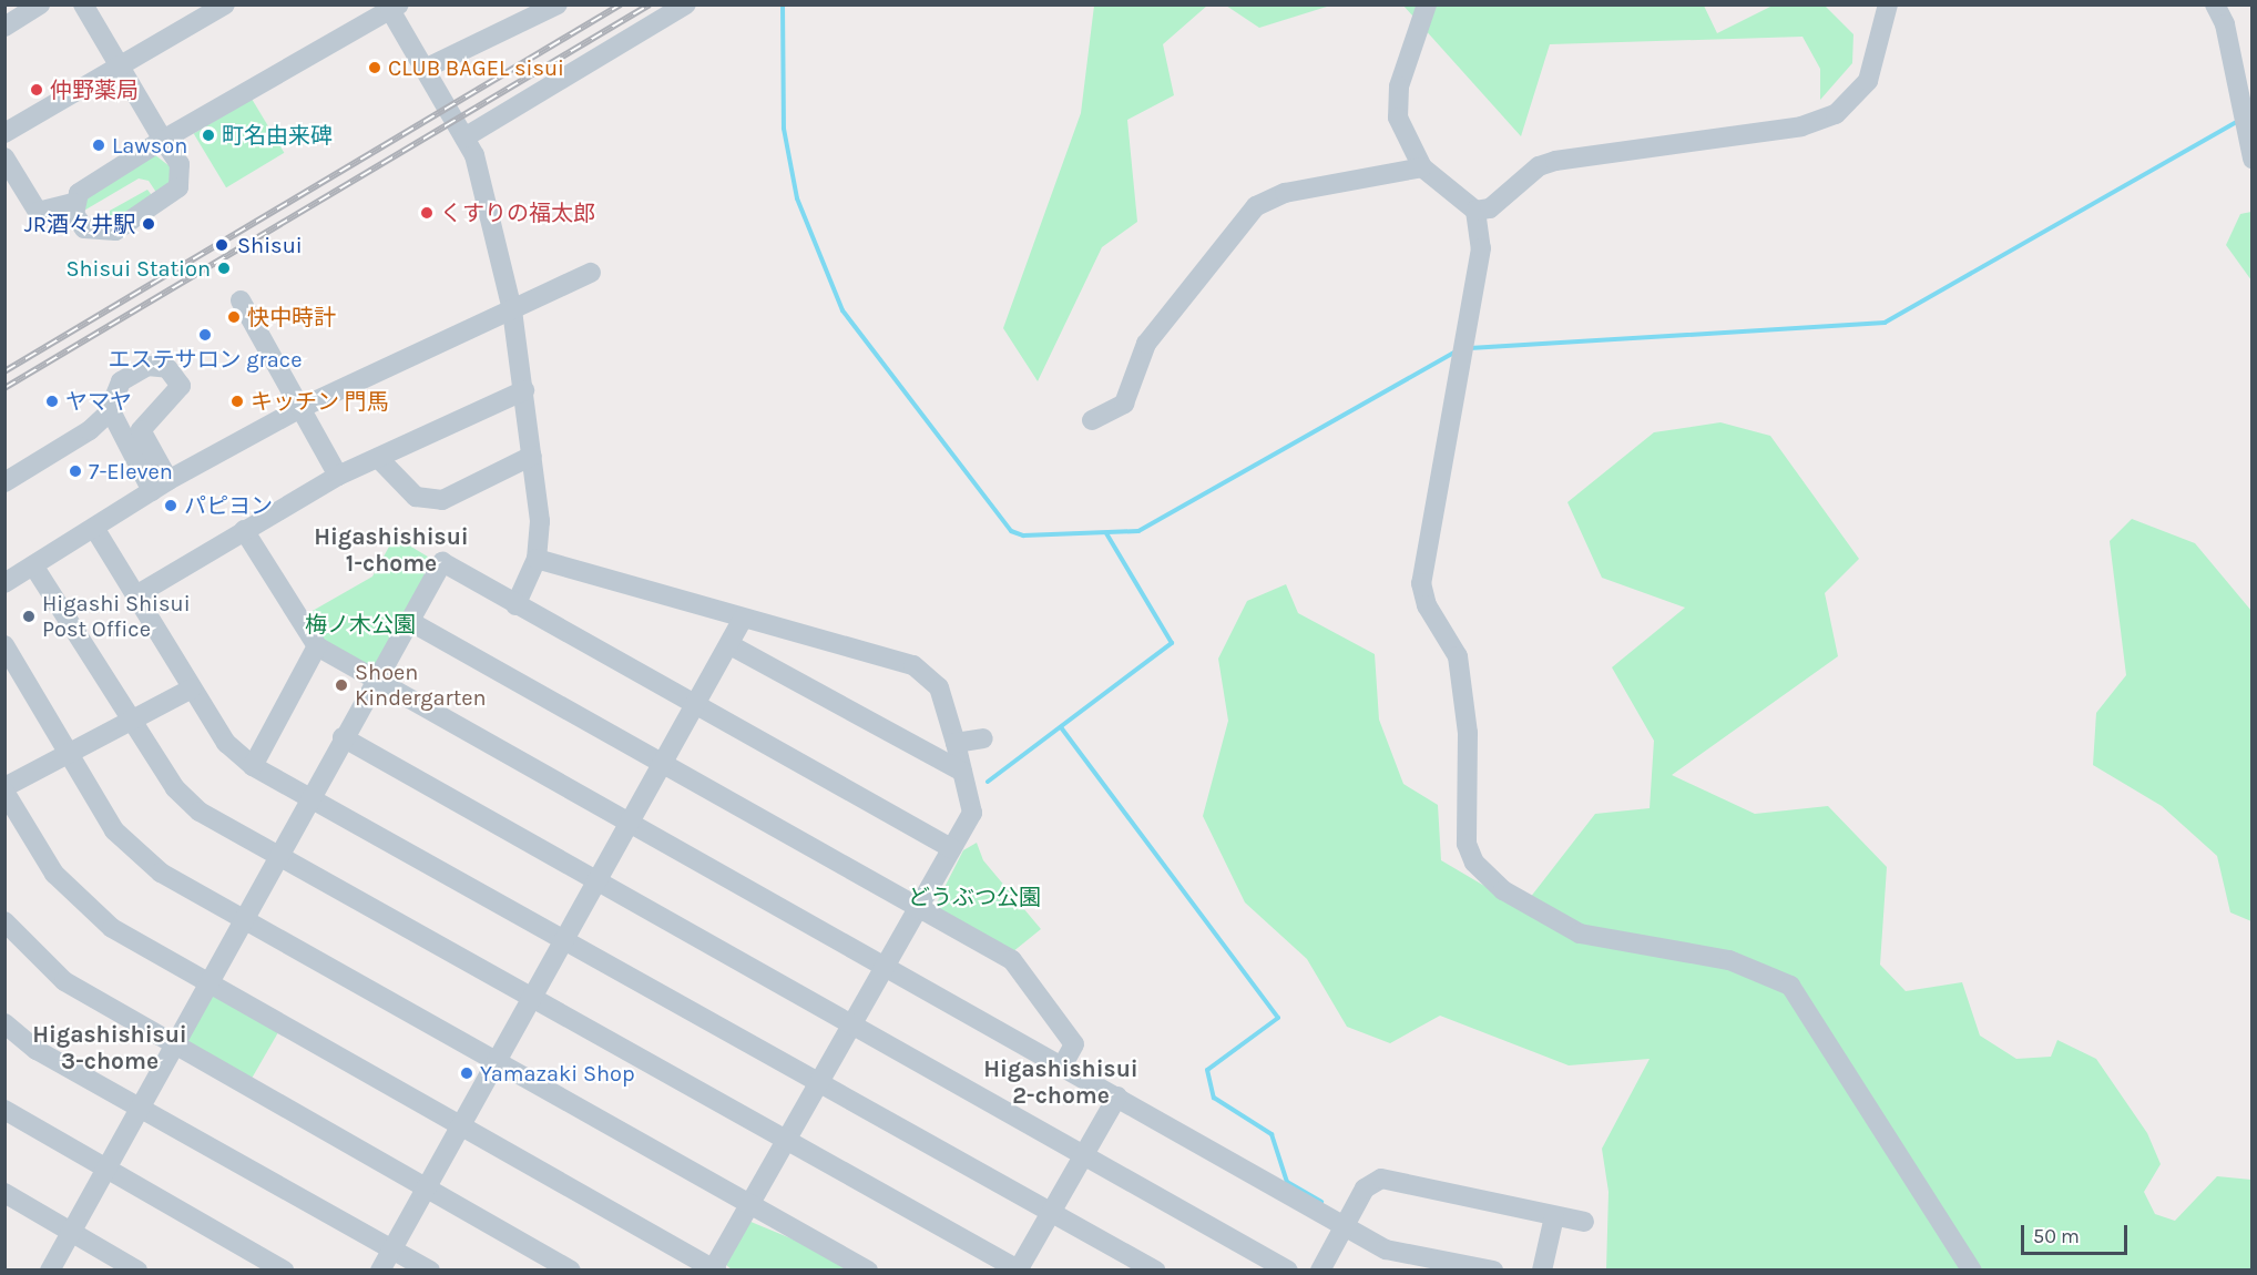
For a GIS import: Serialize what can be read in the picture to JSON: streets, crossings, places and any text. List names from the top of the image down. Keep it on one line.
{"districts":["Higashishisui 1-chome","Higashishisui 3-chome","Higashishisui 2-chome"],"parks":["梅ノ木公園","どうぶつ公園"],"places":["CLUB BAGEL sisui","仲野薬局","町名由来碑","Lawson","くすりの福太郎","JR酒々井駅","Shisui","Shisui Station","快中時計","エステサロン grace","ヤマヤ","キッチン 門馬","7-Eleven","パピヨン","Higashi Shisui Post Office","Shoen Kindergarten","Yamazaki Shop"],"scale_bar":"50 m"}
